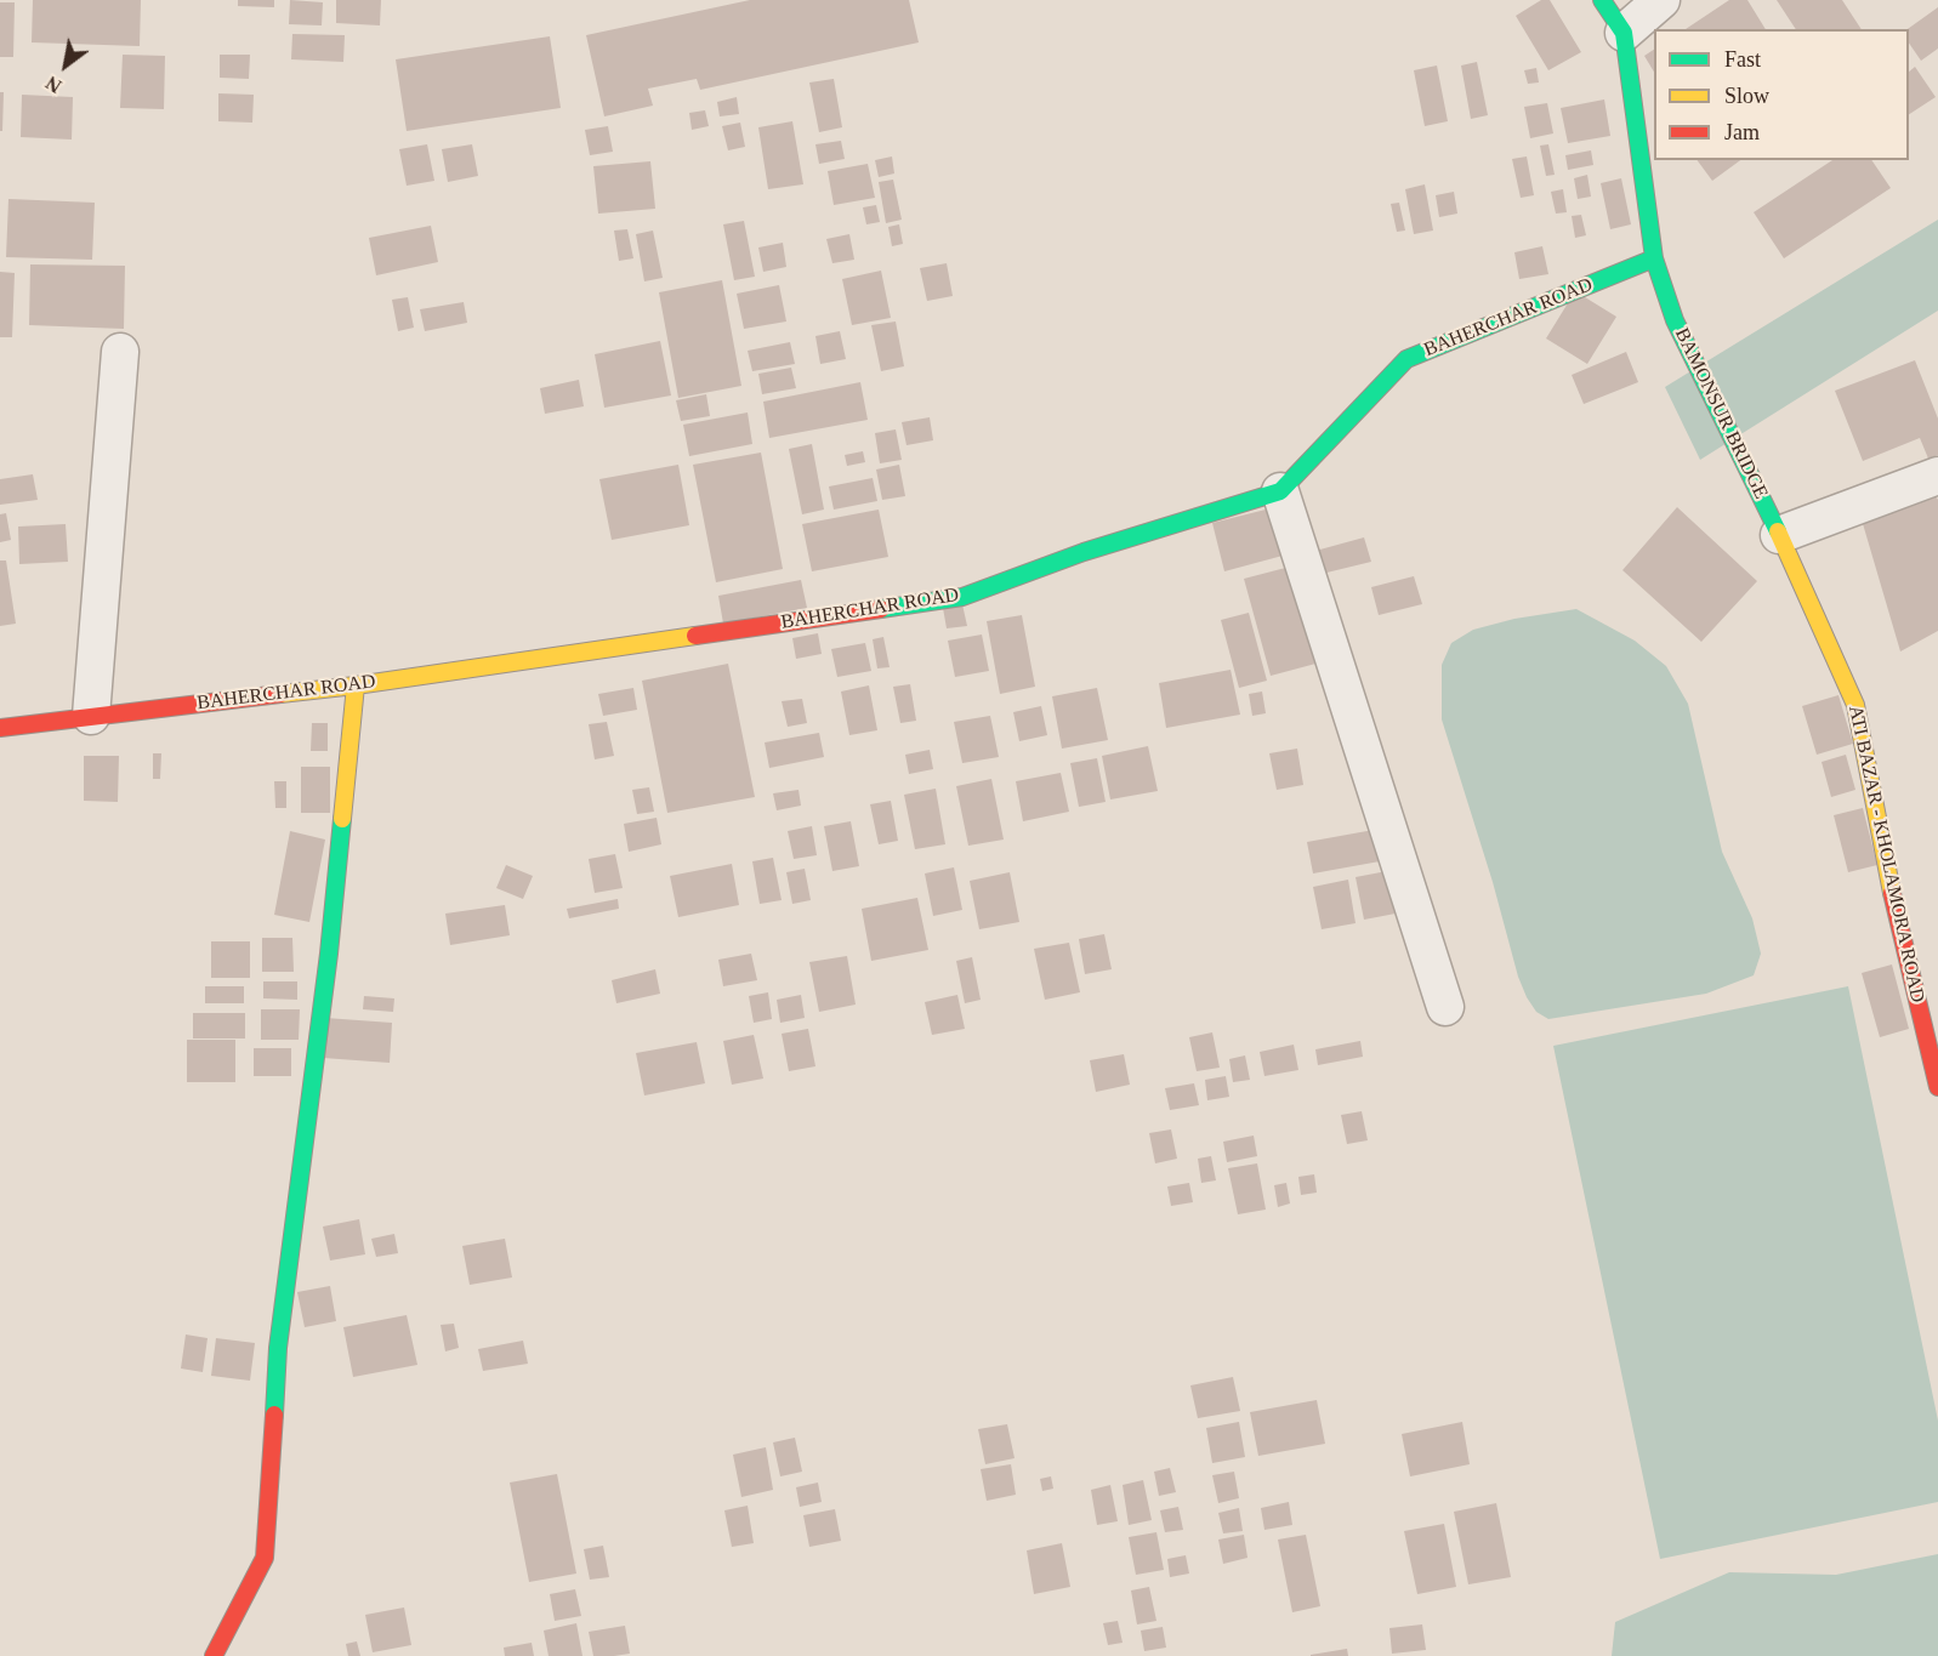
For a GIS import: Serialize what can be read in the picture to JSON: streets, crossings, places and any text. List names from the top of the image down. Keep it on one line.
{"streets":{"street":["BAHERCHAR ROAD","BAMONSUR BRIDGE","ATI BAZAR - KHOLAMORA ROAD"]},"crossings":[["BAHERCHAR ROAD","BAMONSUR BRIDGE"],["BAMONSUR BRIDGE","ATI BAZAR - KHOLAMORA ROAD"]],"legend":["Fast","Slow","Jam"],"north":"bottom left"}
